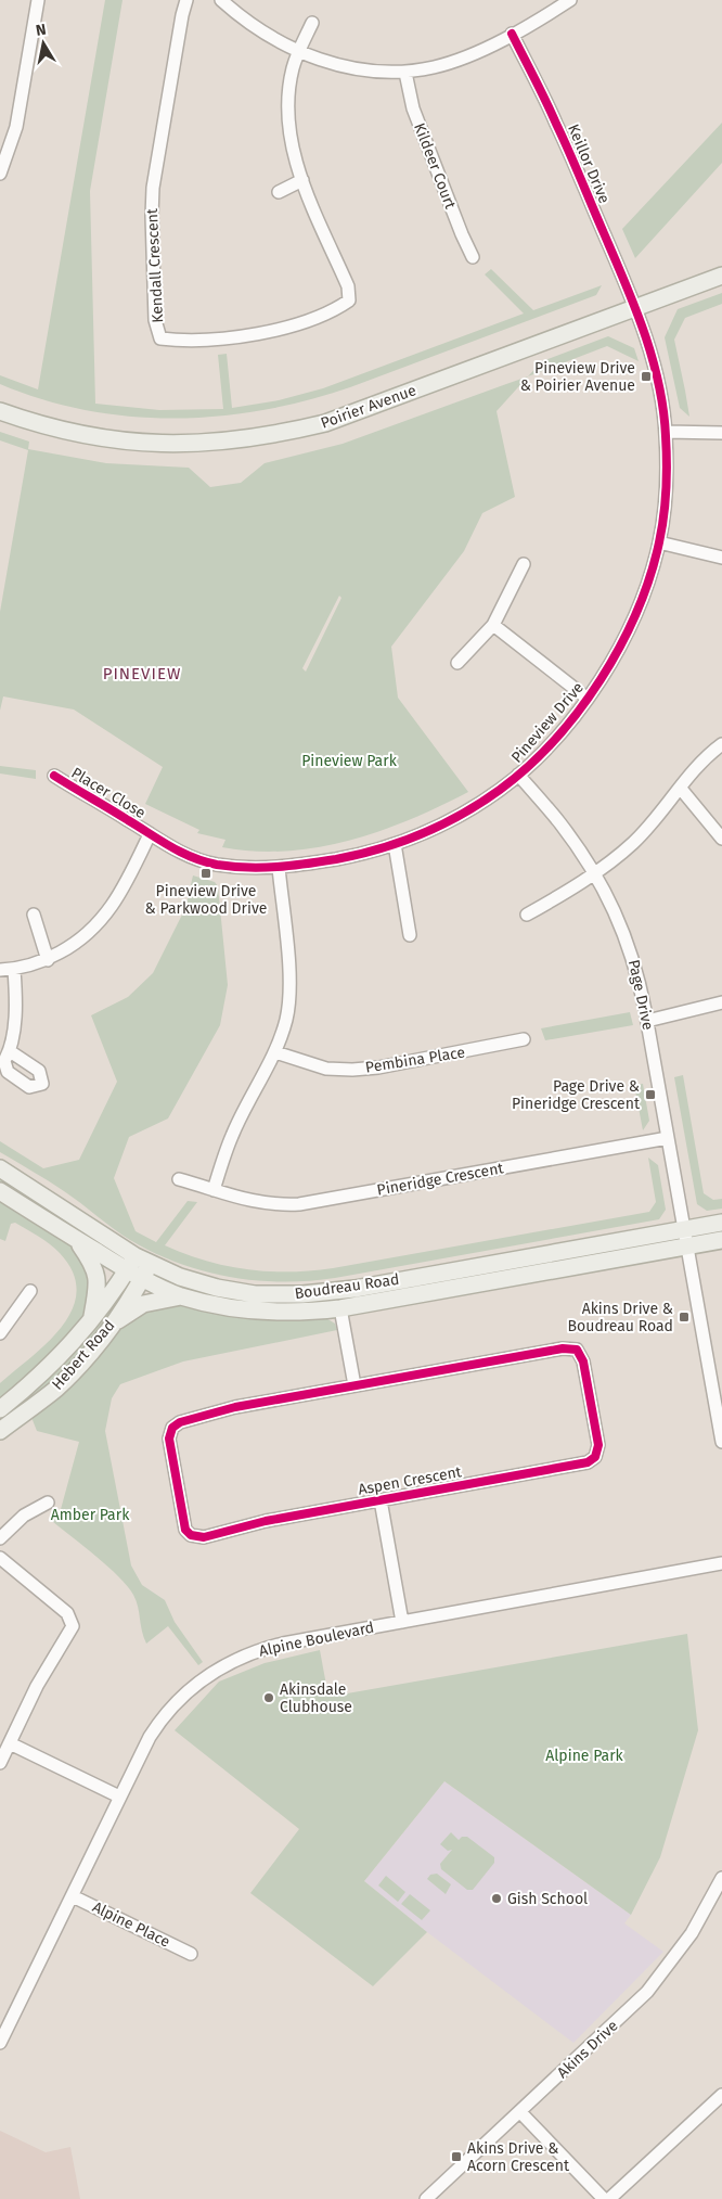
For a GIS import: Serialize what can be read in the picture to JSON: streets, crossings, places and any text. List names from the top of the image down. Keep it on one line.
{"streets":{"main road":["Poirier Avenue","Boudreau Road","Hebert Road"],"street":["Keillor Drive","Kildeer Court","Kendall Crescent","Pineview Drive","Placer Close","Page Drive","Pembina Place","Pineridge Crescent","Aspen Crescent","Alpine Boulevard","Alpine Place","Akins Drive"]},"crossings":[["Keillor Drive","Poirier Avenue"],["Keillor Drive","Pineview Drive"],["Poirier Avenue","Pineview Drive"],["Pineview Drive","Placer Close"],["Pineview Drive","Page Drive"],["Page Drive","Pineridge Crescent"],["Page Drive","Boudreau Road"],["Boudreau Road","Hebert Road"],["Aspen Crescent","Alpine Boulevard"],["Alpine Boulevard","Alpine Place"]],"districts":["PINEVIEW"],"parks":["Pineview Park","Amber Park","Alpine Park"],"places":{"transit":["Pineview Drive & Poirier Avenue","Pineview Drive & Parkwood Drive","Page Drive & Pineridge Crescent","Akins Drive & Boudreau Road","Akins Drive & Acorn Crescent"],"other":["Akinsdale Clubhouse","Gish School"]},"north":"top"}
